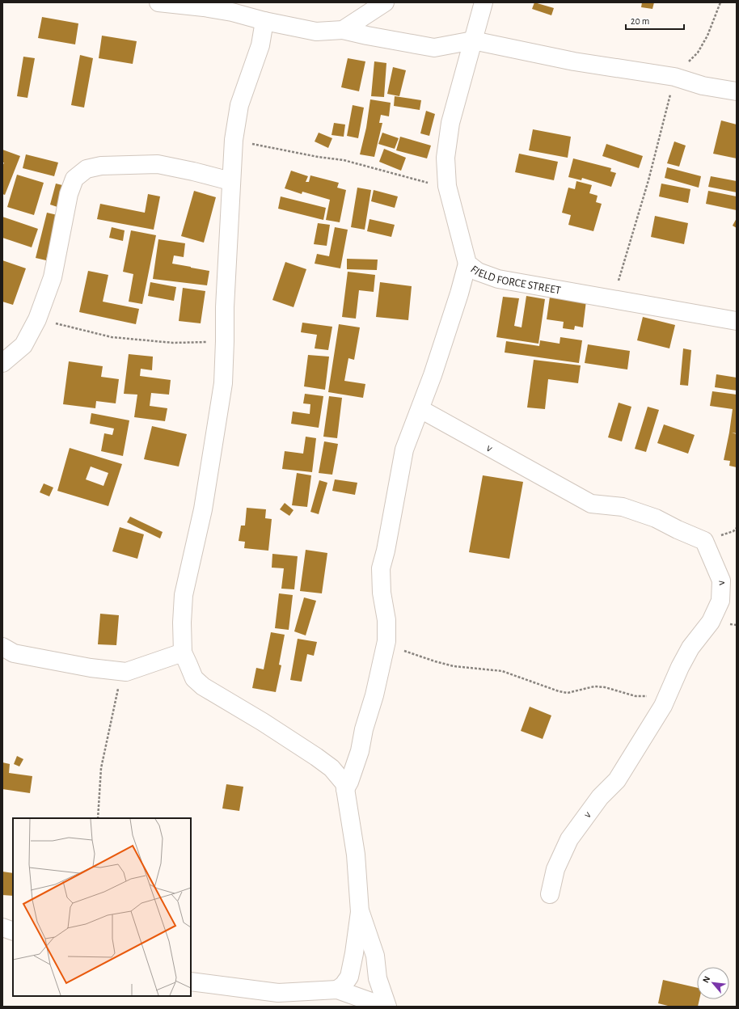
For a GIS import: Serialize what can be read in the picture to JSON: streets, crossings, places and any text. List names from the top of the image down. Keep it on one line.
{"streets":{"street":["FIELD FORCE STREET","v"]},"scale_bar":"20 m","north":"top left"}
